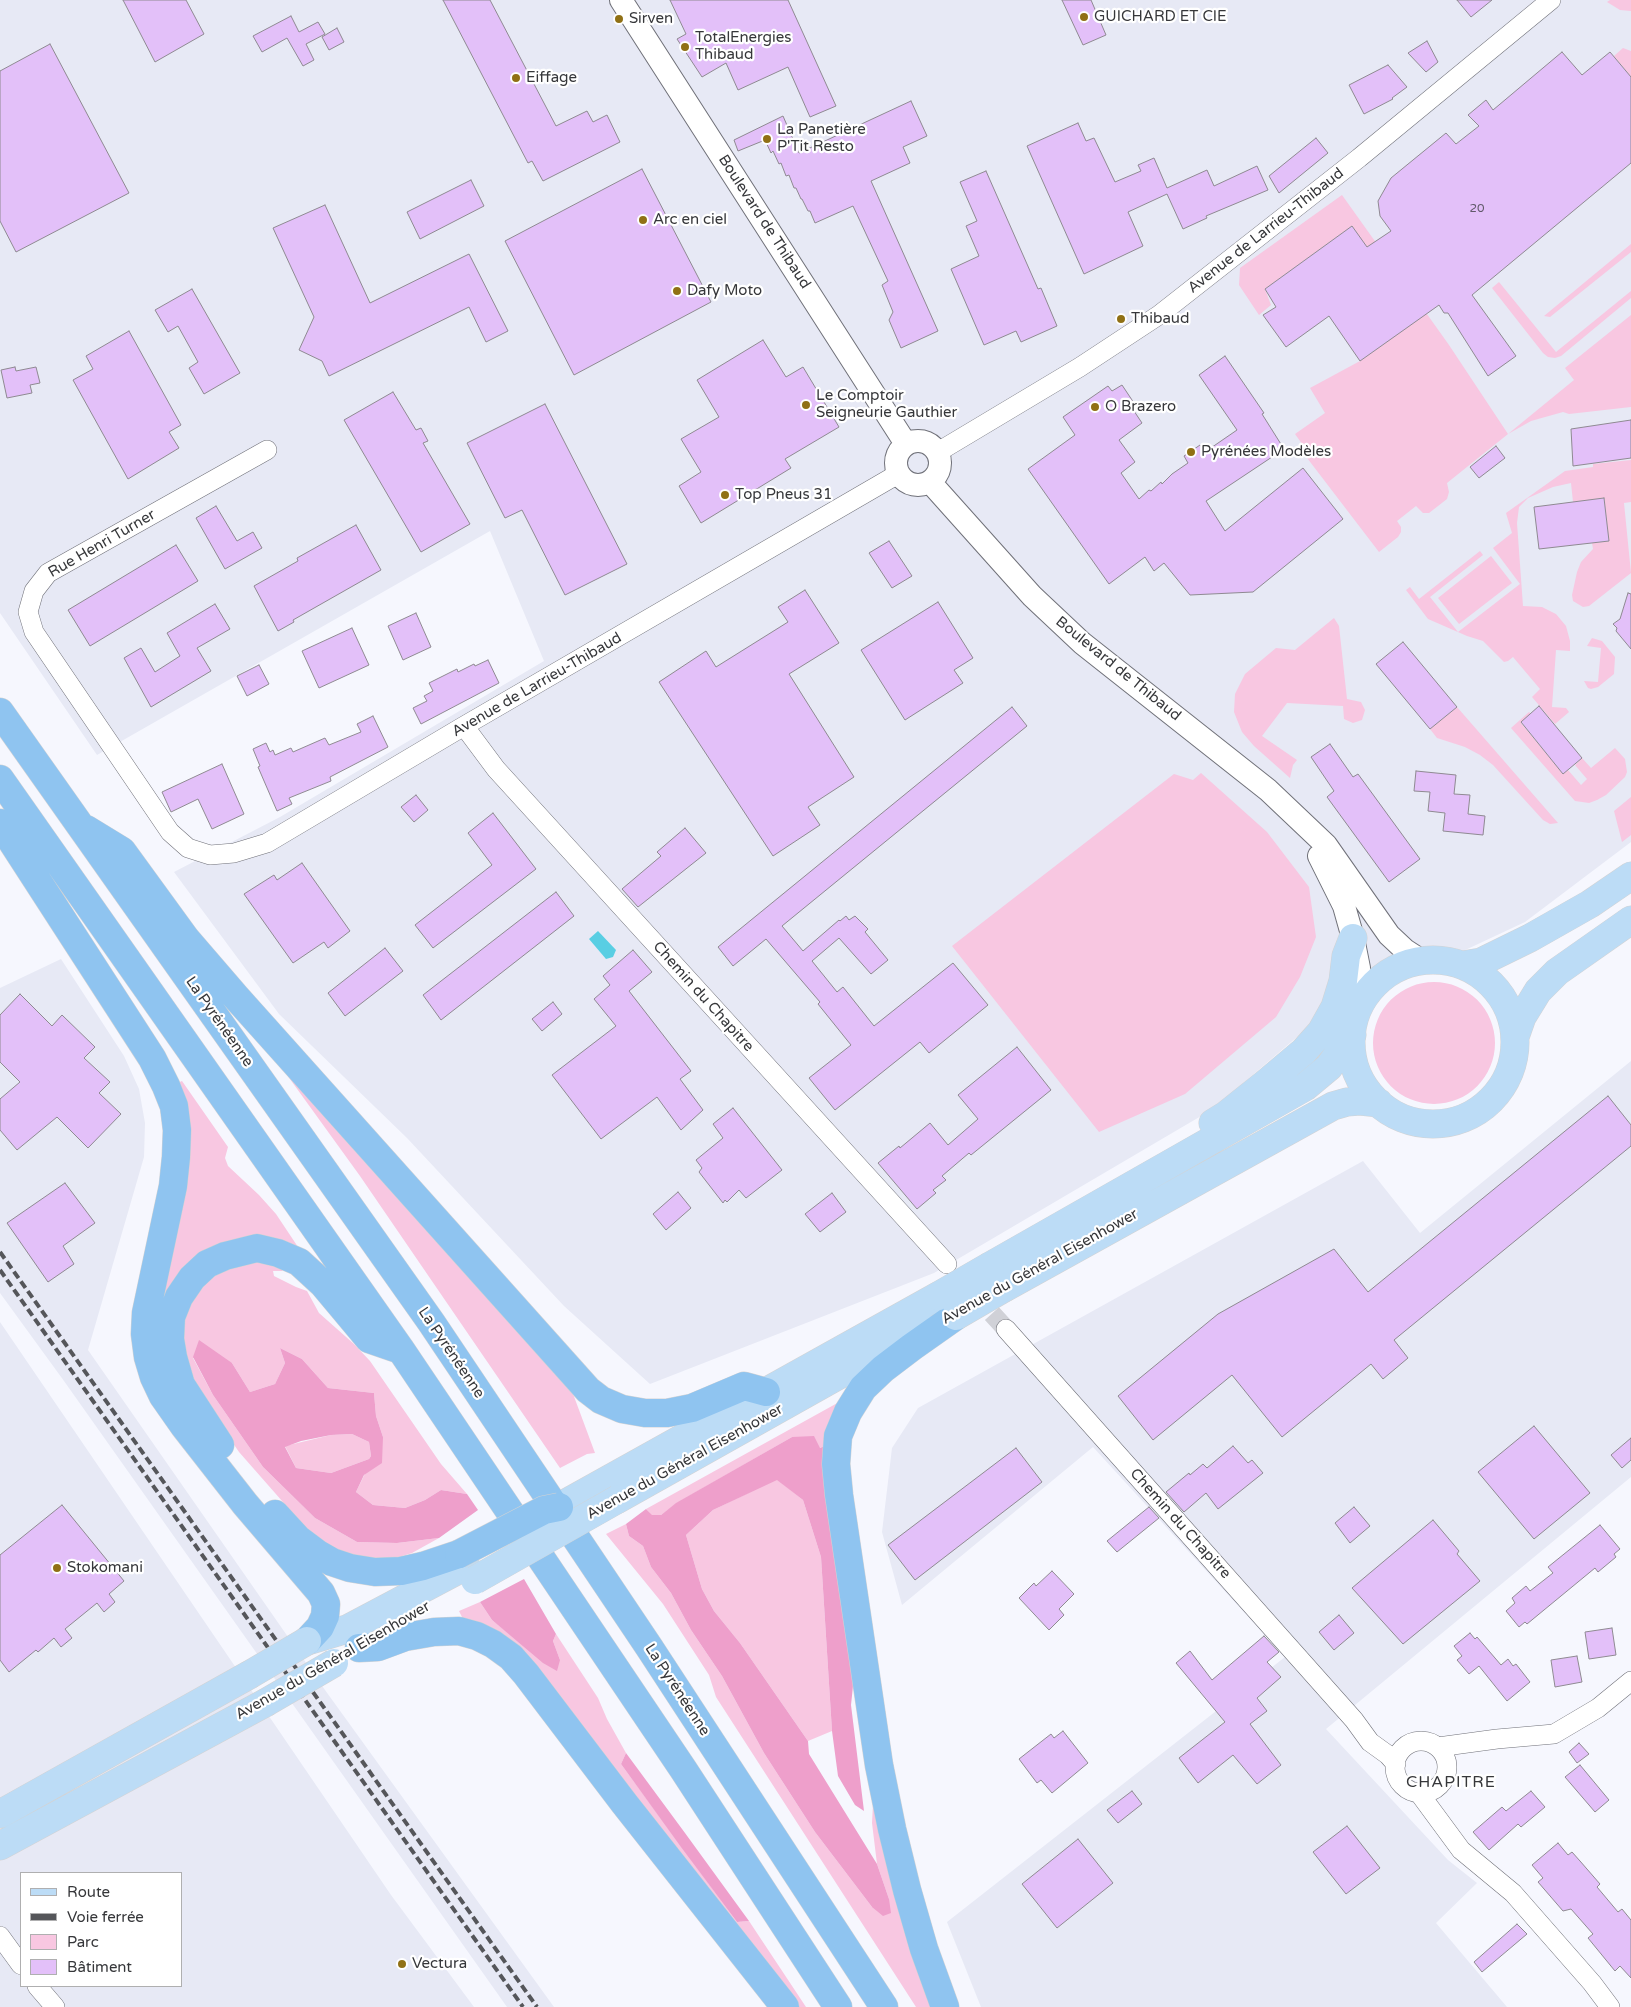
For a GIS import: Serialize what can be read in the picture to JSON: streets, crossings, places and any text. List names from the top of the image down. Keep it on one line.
{"streets":{"highway":["La Pyrénéenne"],"main road":["Avenue du Général Eisenhower"],"street":["Boulevard de Thibaud","Avenue de Larrieu-Thibaud","Rue Henri Turner","Chemin du Chapitre"]},"crossings":[["Boulevard de Thibaud","Avenue de Larrieu-Thibaud"],["Boulevard de Thibaud","Avenue du Général Eisenhower"],["Avenue de Larrieu-Thibaud","Rue Henri Turner"],["Avenue de Larrieu-Thibaud","Chemin du Chapitre"]],"districts":["CHAPITRE"],"places":["GUICHARD ET CIE","Sirven","TotalEnergies Thibaud","Eiffage","La Panetière P'Tit Resto","Arc en ciel","Dafy Moto","Thibaud","Le Comptoir Seigneurie Gauthier","O Brazero","Pyrénées Modèles","Top Pneus 31","Stokomani","Vectura"],"house_numbers":["20"],"legend":["Route","Voie ferrée","Parc","Bâtiment"]}
